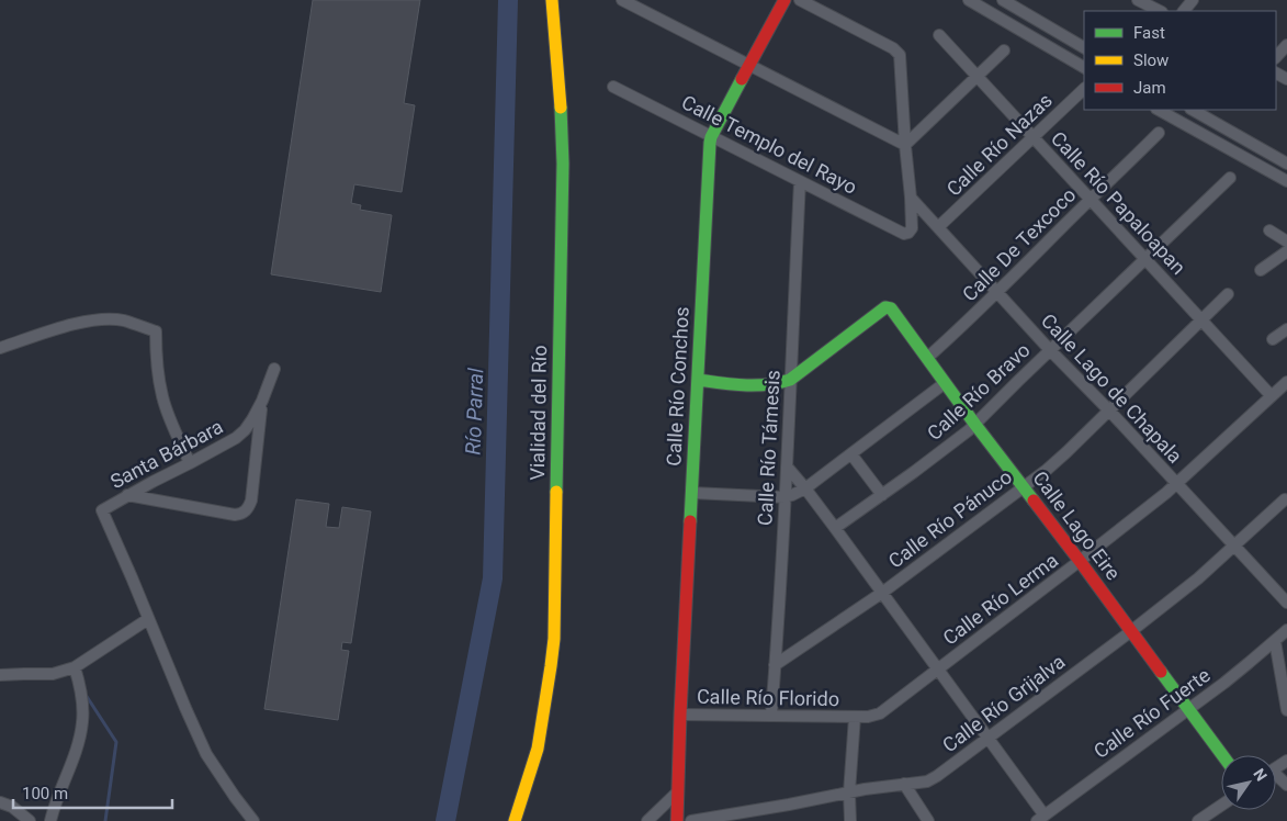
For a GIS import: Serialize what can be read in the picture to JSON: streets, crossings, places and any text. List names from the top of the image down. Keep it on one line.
{"streets":{"street":["Calle Templo del Rayo","Calle Río Nazas","Calle Río Papaloapan","Calle De Texcoco","Calle Río Conchos","Calle Lago de Chapala","Calle Río Bravo","Vialidad del Río","Calle Río Támesis","Santa Bárbara","Calle Río Pánuco","Calle Lago Eire","Calle Río Lerma","Calle Río Florido","Calle Río Grijalva","Calle Río Fuerte"]},"crossings":[["Calle Templo del Rayo","Calle Río Conchos"],["Calle Templo del Rayo","Calle Lago de Chapala"],["Calle Templo del Rayo","Calle Río Támesis"],["Calle Río Nazas","Calle Río Papaloapan"],["Calle Río Nazas","Calle Lago de Chapala"],["Calle Río Papaloapan","Calle De Texcoco"],["Calle Río Papaloapan","Calle Río Bravo"],["Calle Río Papaloapan","Calle Río Pánuco"],["Calle Río Papaloapan","Calle Río Lerma"],["Calle De Texcoco","Calle Lago de Chapala"],["Calle De Texcoco","Calle Lago Eire"],["Calle Río Conchos","Calle Río Florido"],["Calle Lago de Chapala","Calle Río Bravo"],["Calle Lago de Chapala","Calle Río Pánuco"],["Calle Lago de Chapala","Calle Río Lerma"],["Calle Lago de Chapala","Calle Río Grijalva"],["Calle Río Bravo","Calle Lago Eire"],["Calle Río Támesis","Calle Río Pánuco"],["Calle Río Támesis","Calle Lago Eire"],["Calle Río Támesis","Calle Río Florido"],["Calle Río Pánuco","Calle Lago Eire"],["Calle Lago Eire","Calle Río Lerma"],["Calle Lago Eire","Calle Río Grijalva"],["Calle Lago Eire","Calle Río Fuerte"],["Calle Río Lerma","Calle Río Florido"]],"water":["Río Parral"],"legend":["Fast","Slow","Jam"],"scale_bar":"100 m","north":"top right"}
